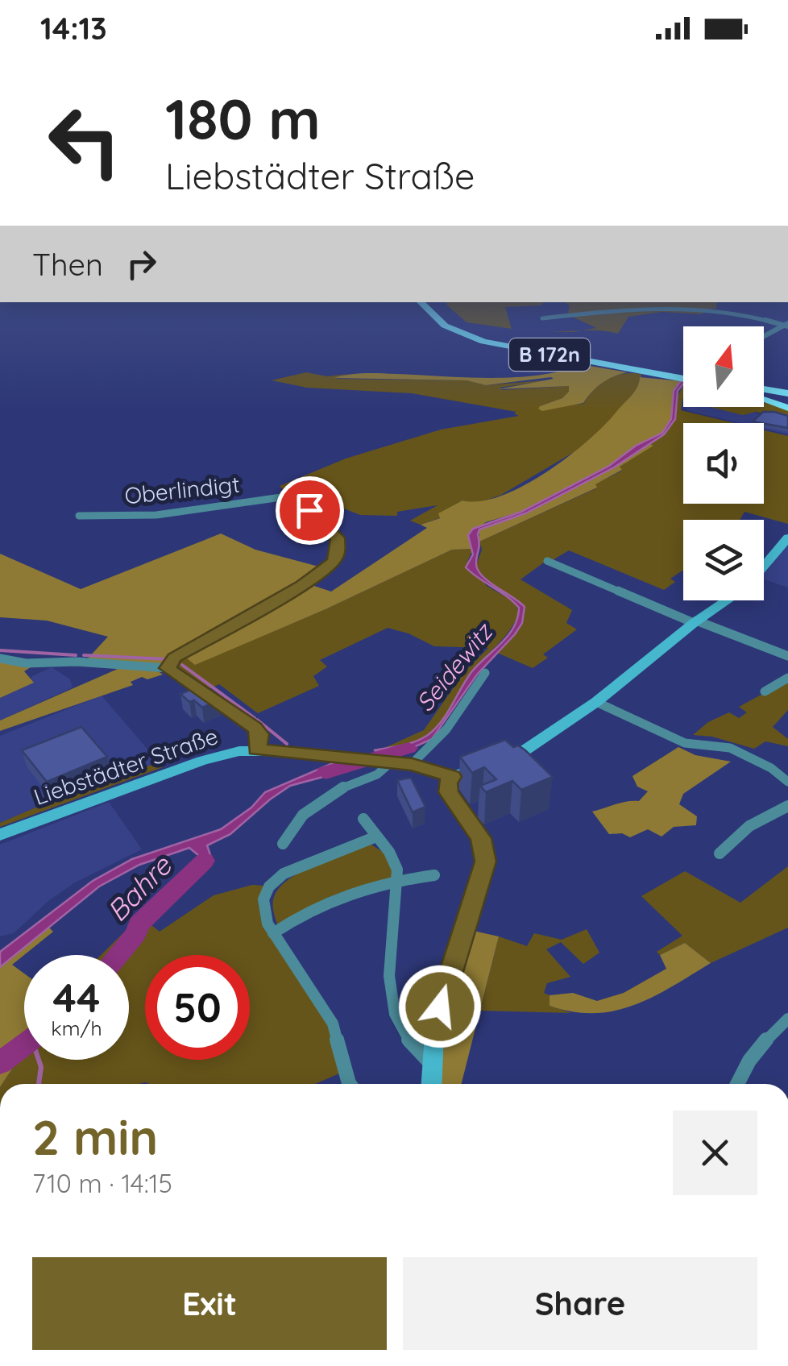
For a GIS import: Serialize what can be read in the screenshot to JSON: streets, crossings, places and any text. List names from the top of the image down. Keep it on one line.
{"streets":{"highway":["B 172n"],"main road":["Liebstädter Straße"],"street":["Oberlindigt"]},"water":["Seidewitz","Bahre"],"north":"top","page":{"status":"14:13","turn":["180 m","Liebstädter Straße"],"then":"Then","speed":"44 km/h","limit":"50","heading":["2 min","710 m · 14:15"],"buttons":["Exit","Share"]}}
